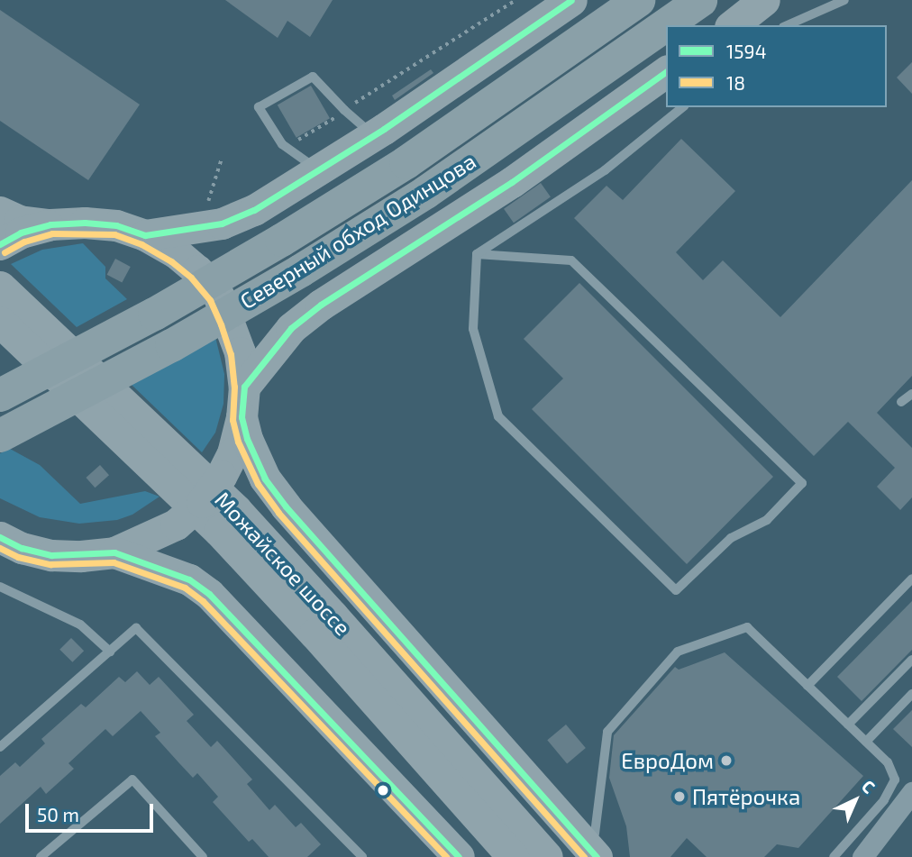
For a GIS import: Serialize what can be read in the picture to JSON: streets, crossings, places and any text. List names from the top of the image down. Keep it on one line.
{"streets":{"highway":["Северный обход Одинцова"],"main road":["Можайское шоссе"]},"places":["ЕвроДом","Пятёрочка"],"lines":["transit line 1594","transit line 18"],"legend":["1594","18"],"scale_bar":"50 m","north":"top right"}
